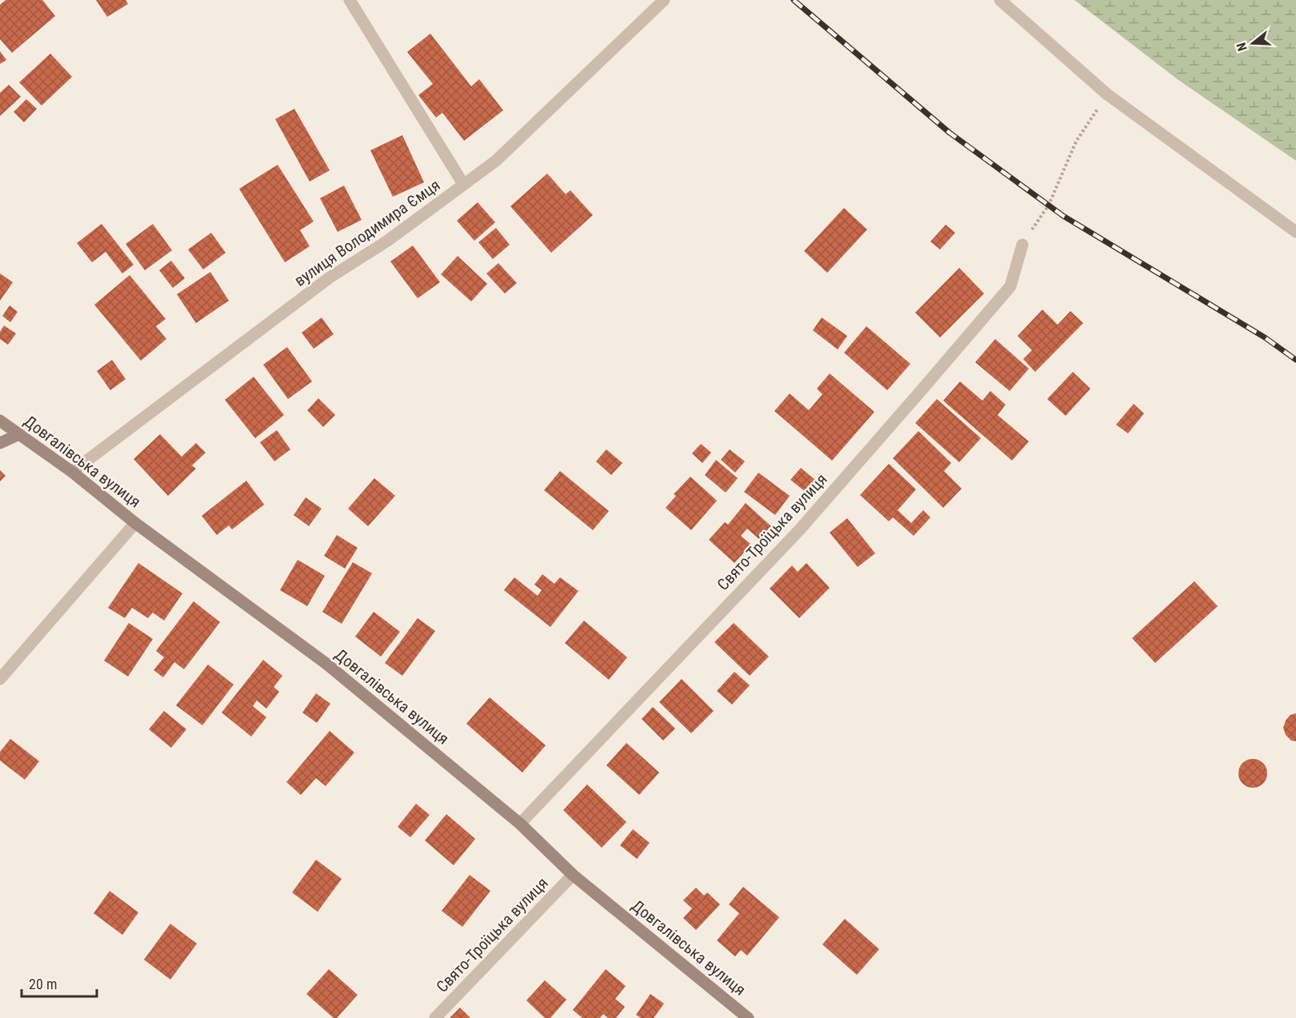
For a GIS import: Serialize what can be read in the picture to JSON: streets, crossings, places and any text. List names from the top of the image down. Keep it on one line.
{"streets":{"street":["вулиця Володимира Ємця","Довгалівська вулиця","Свято-Троїцька вулиця"]},"crossings":[["вулиця Володимира Ємця","Довгалівська вулиця"],["Довгалівська вулиця","Свято-Троїцька вулиця"]],"scale_bar":"20 m","north":"left"}
